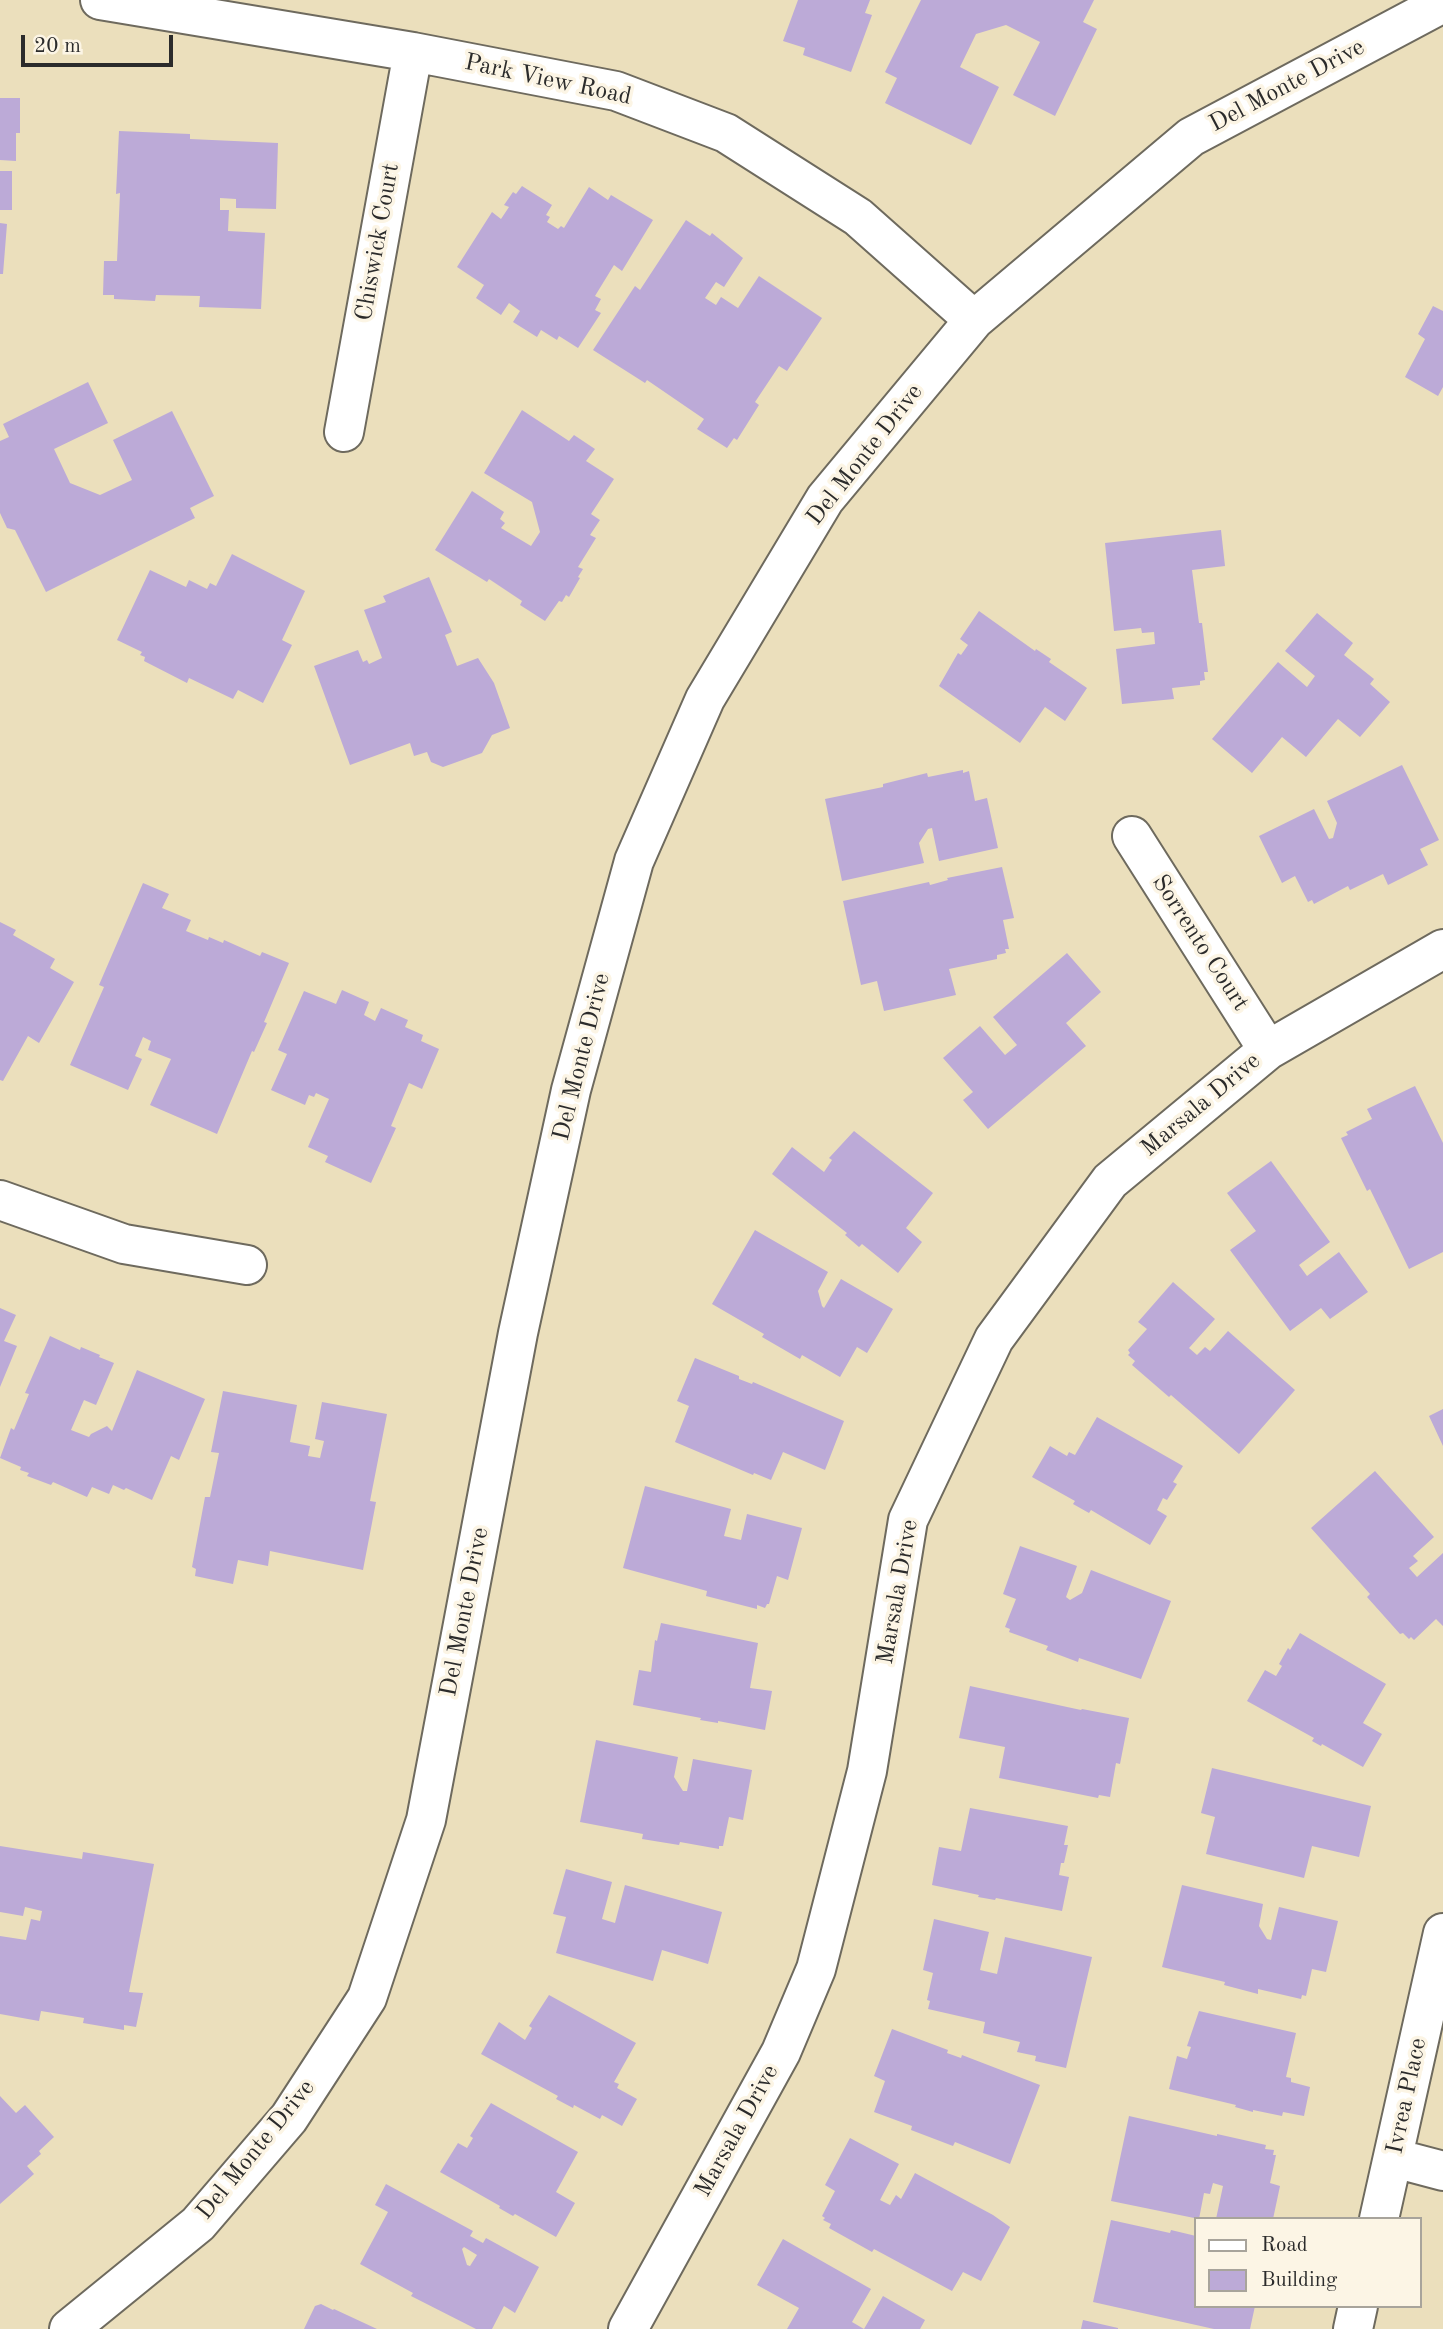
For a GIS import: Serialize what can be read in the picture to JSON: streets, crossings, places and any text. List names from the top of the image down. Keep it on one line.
{"streets":{"street":["Park View Road","Del Monte Drive","Chiswick Court","Sorrento Court","Marsala Drive","Ivrea Place"]},"crossings":[["Park View Road","Del Monte Drive"],["Park View Road","Chiswick Court"],["Sorrento Court","Marsala Drive"]],"legend":["Road","Building"],"scale_bar":"20 m"}
